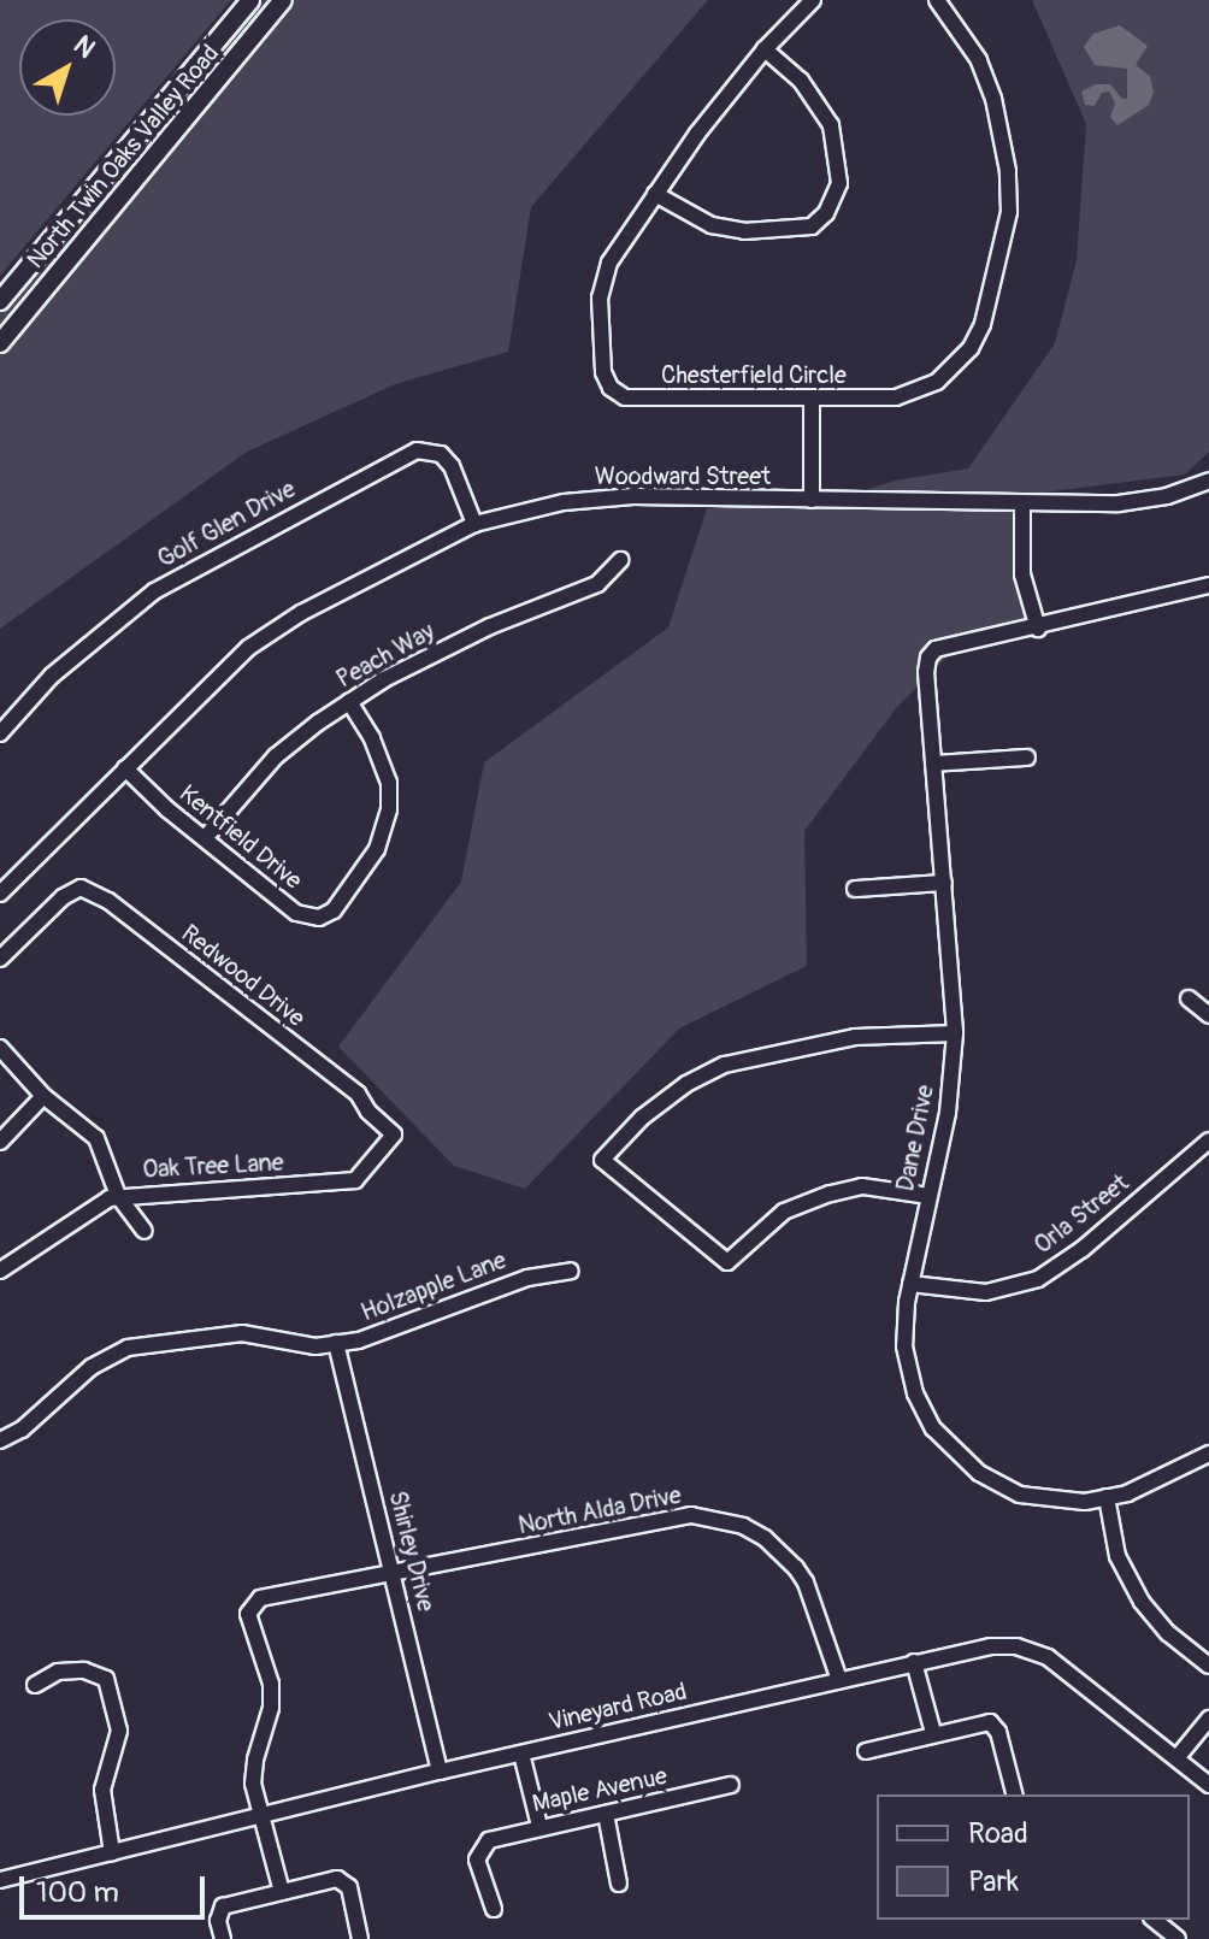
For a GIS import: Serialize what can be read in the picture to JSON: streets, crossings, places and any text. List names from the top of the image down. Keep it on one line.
{"streets":{"main road":["North Twin Oaks Valley Road"],"street":["Chesterfield Circle","Woodward Street","Golf Glen Drive","Peach Way","Kentfield Drive","Redwood Drive","Dane Drive","Oak Tree Lane","Orla Street","Holzapple Lane","North Alda Drive","Shirley Drive","Vineyard Road","Maple Avenue"]},"crossings":[["Woodward Street","Golf Glen Drive"],["Woodward Street","Kentfield Drive"],["Peach Way","Kentfield Drive"],["Redwood Drive","Oak Tree Lane"],["Dane Drive","Orla Street"],["Holzapple Lane","Shirley Drive"],["North Alda Drive","Shirley Drive"],["North Alda Drive","Vineyard Road"],["Shirley Drive","Vineyard Road"]],"legend":["Road","Park"],"scale_bar":"100 m","north":"top right"}
